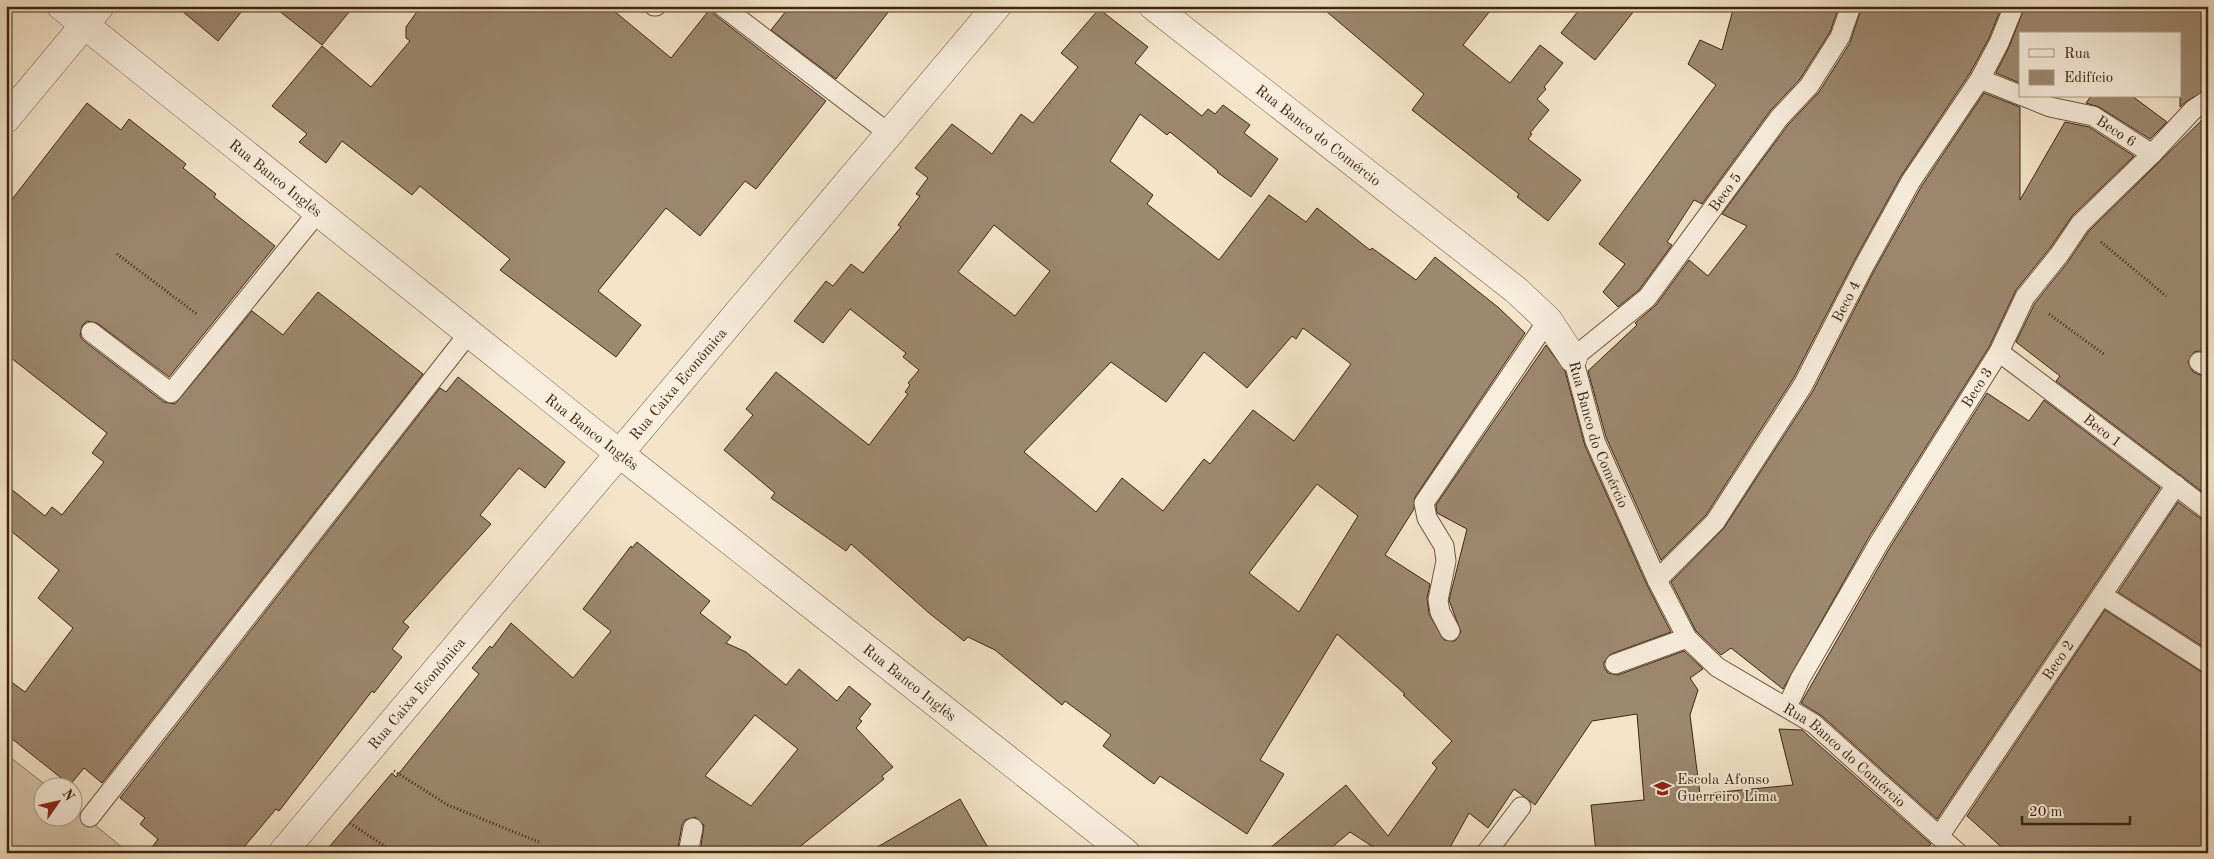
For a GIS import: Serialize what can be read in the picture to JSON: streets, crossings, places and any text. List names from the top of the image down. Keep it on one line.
{"streets":{"street":["Rua Banco do Comércio","Rua Banco Inglês","Rua Caixa Econômica"],"lane":["Beco 6","Beco 5","Beco 4","Beco 3","Beco 1","Beco 2"]},"crossings":[["Beco 6","Beco 4"],["Beco 6","Beco 3"],["Rua Banco do Comércio","Beco 5"],["Rua Banco do Comércio","Beco 4"],["Rua Banco do Comércio","Beco 3"],["Rua Banco do Comércio","Beco 2"],["Rua Banco Inglês","Rua Caixa Econômica"],["Beco 3","Beco 1"],["Beco 1","Beco 2"]],"places":{"school or university":["Escola Afonso Guerreiro Lima"]},"legend":["Rua","Edifício"],"scale_bar":"20 m","north":"top right"}
